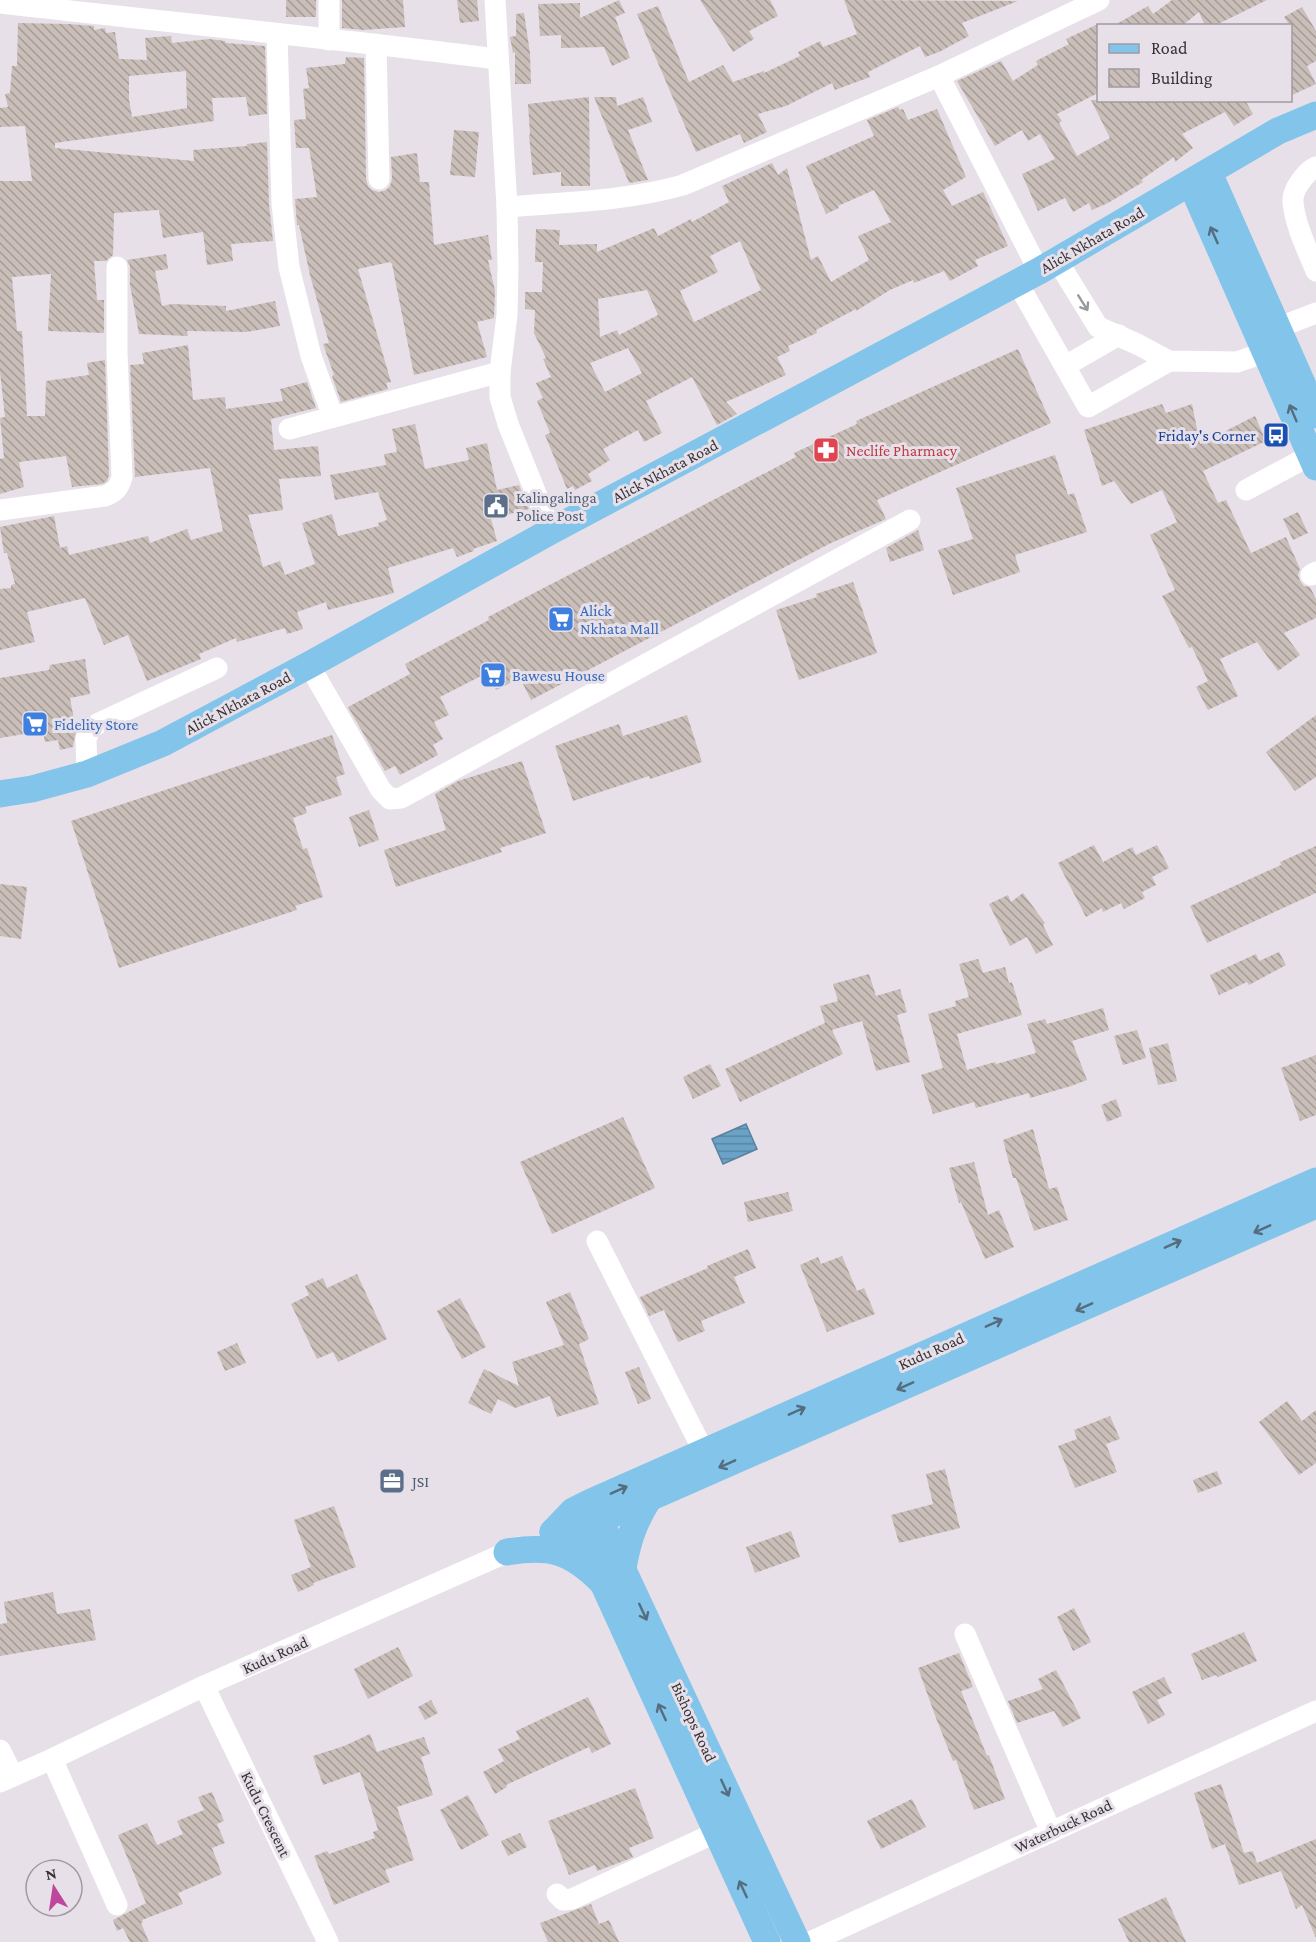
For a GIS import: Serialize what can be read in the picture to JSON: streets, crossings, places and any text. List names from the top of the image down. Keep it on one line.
{"streets":{"main road":["Alick Nkhata Road","Kudu Road","Bishops Road"],"street":["Kudu Crescent","Waterbuck Road"]},"crossings":[["Kudu Road","Bishops Road"],["Kudu Road","Kudu Crescent"]],"places":{"bus stop":["Friday's Corner"],"pharmacy":["Neclife Pharmacy"],"public building":["Kalingalinga Police Post"],"supermarket":["Alick Nkhata Mall","Bawesu House","Fidelity Store"],"office":["JSI"]},"legend":["Road","Building"],"north":"top"}
